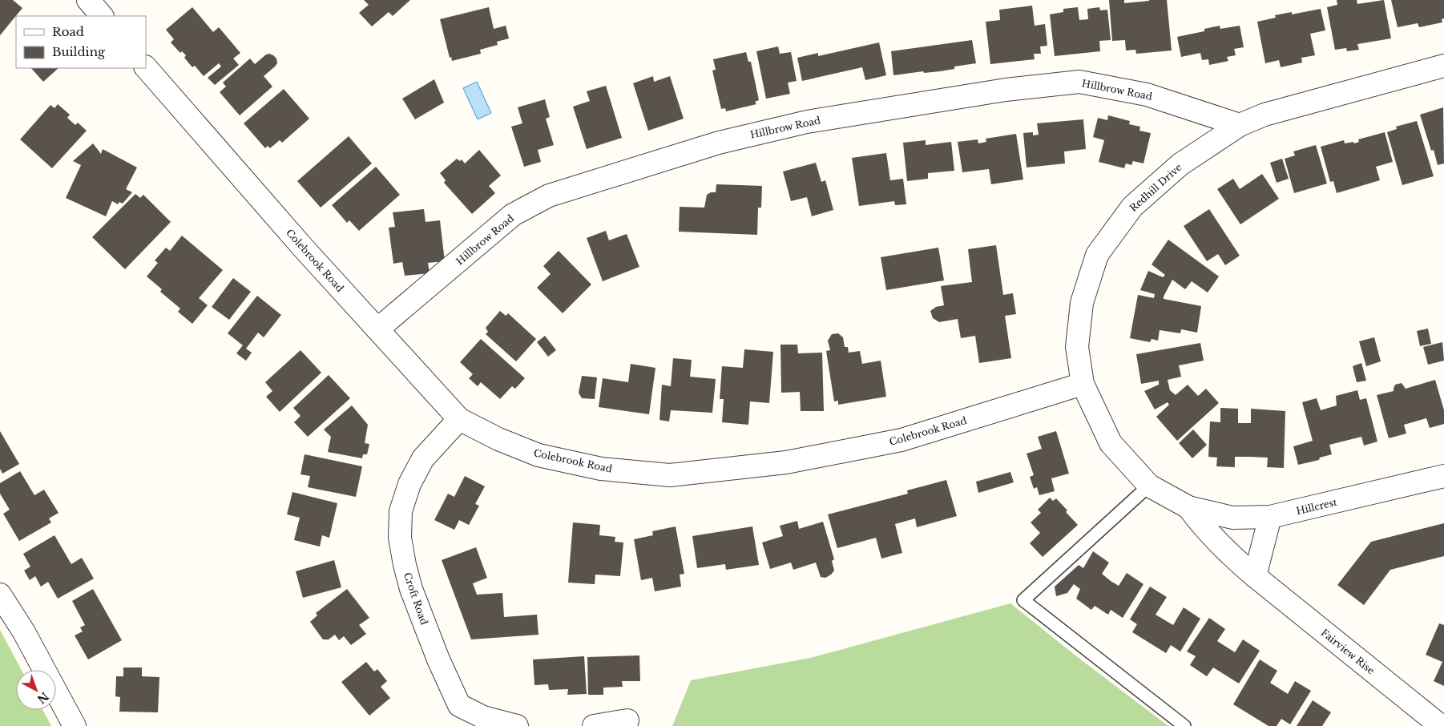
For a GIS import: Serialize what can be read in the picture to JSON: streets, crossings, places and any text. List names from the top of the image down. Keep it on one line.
{"streets":{"street":["Hillbrow Road","Redhill Drive","Colebrook Road","Hillcrest","Croft Road","Fairview Rise"]},"crossings":[["Hillbrow Road","Redhill Drive"],["Hillbrow Road","Colebrook Road"],["Redhill Drive","Colebrook Road"],["Redhill Drive","Hillcrest"],["Redhill Drive","Fairview Rise"],["Colebrook Road","Croft Road"],["Hillcrest","Fairview Rise"]],"legend":["Road","Building"],"north":"bottom right"}
